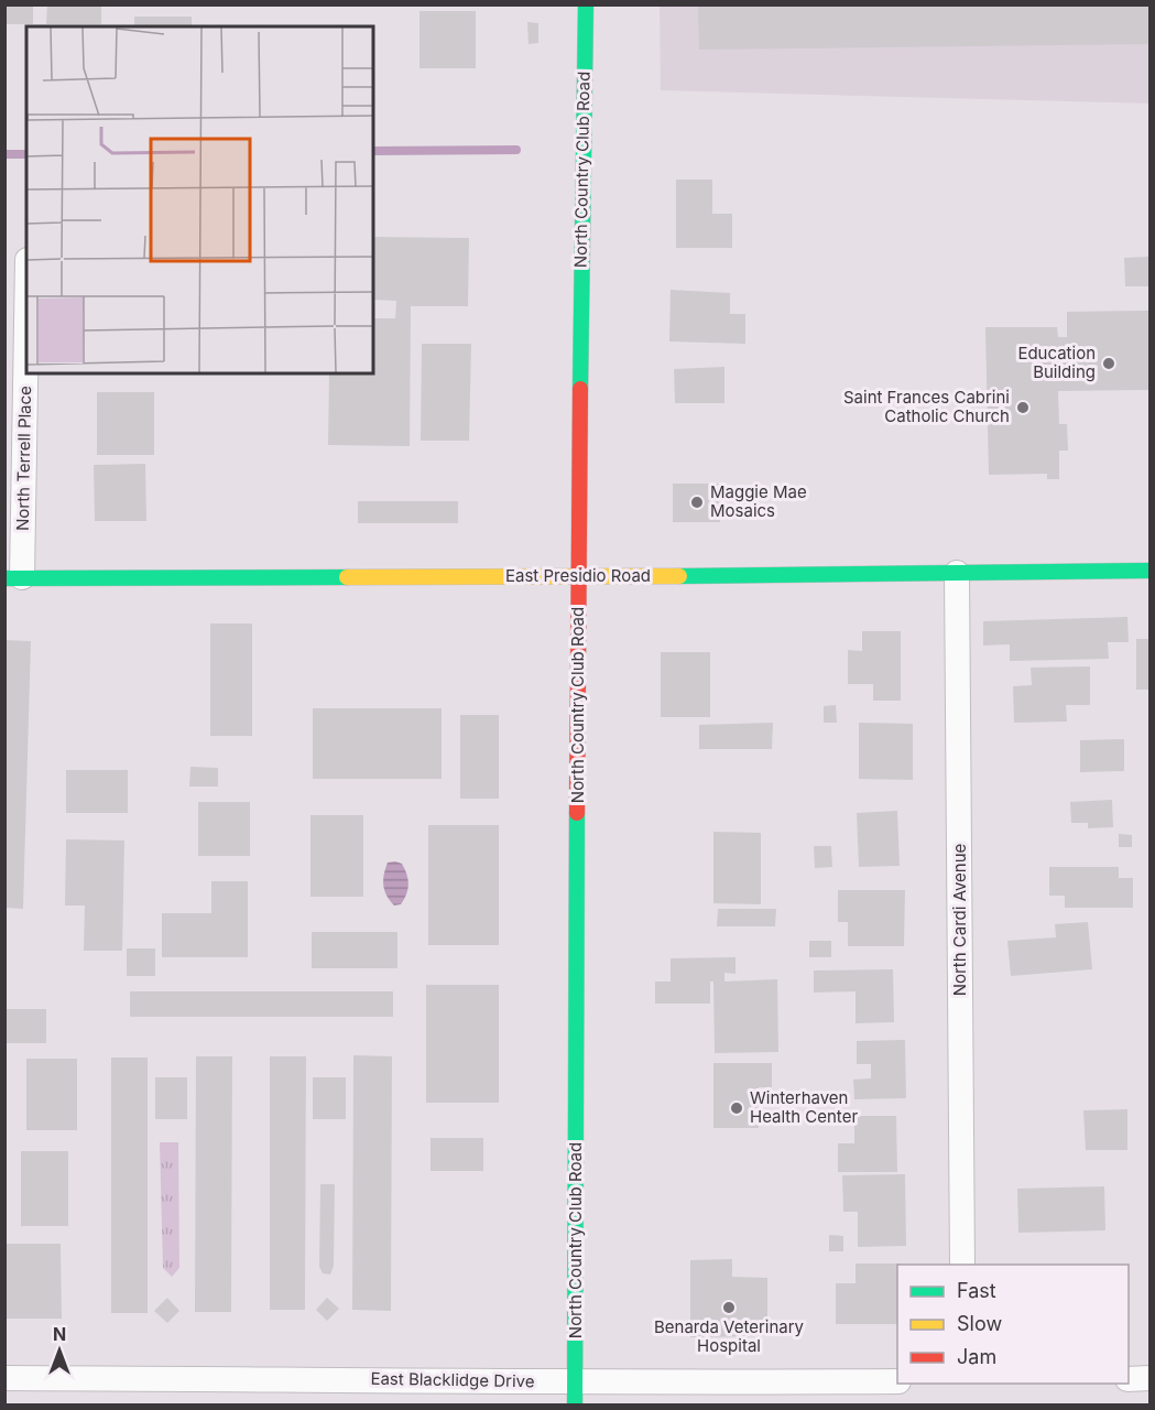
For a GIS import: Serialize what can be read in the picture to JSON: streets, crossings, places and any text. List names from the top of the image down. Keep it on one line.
{"streets":{"main road":["North Country Club Road","East Presidio Road"],"street":["North Terrell Place","North Cardi Avenue","East Blacklidge Drive"]},"crossings":[["North Country Club Road","East Presidio Road"],["North Country Club Road","East Blacklidge Drive"],["North Terrell Place","East Presidio Road"],["East Presidio Road","North Cardi Avenue"]],"places":["Education Building","Saint Frances Cabrini Catholic Church","Maggie Mae Mosaics","Winterhaven Health Center","Benarda Veterinary Hospital"],"legend":["Fast","Slow","Jam"],"north":"top"}
